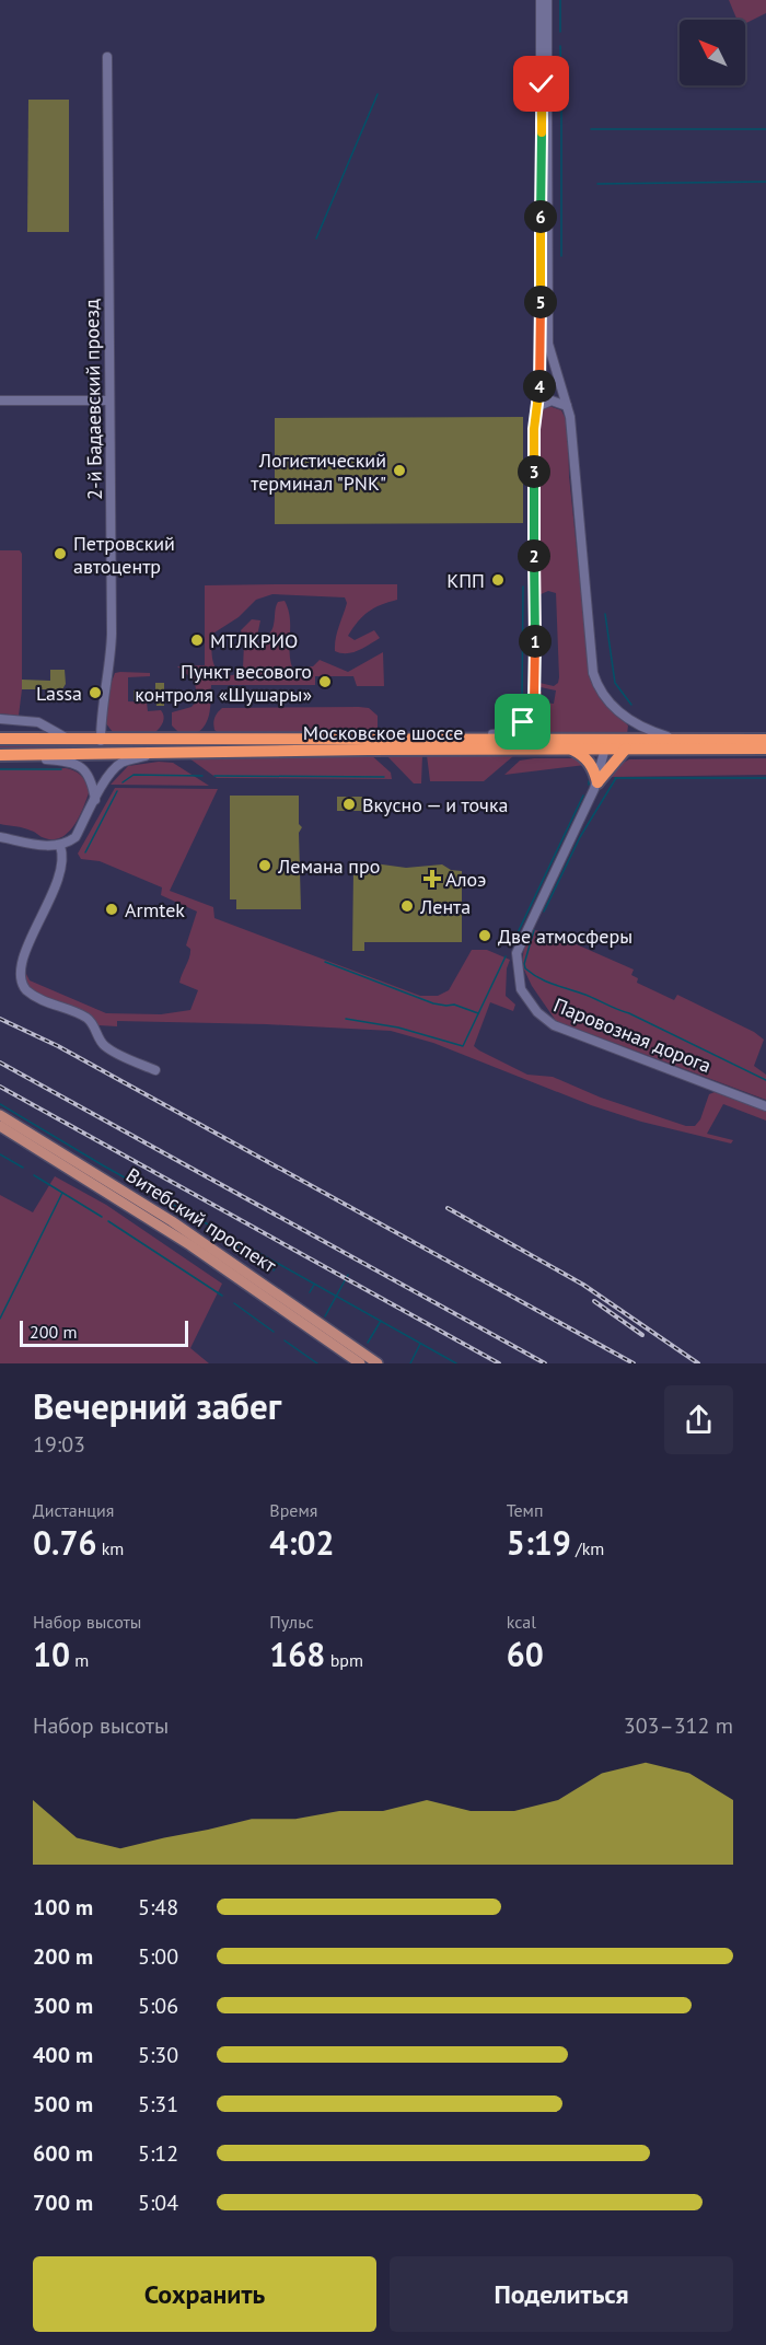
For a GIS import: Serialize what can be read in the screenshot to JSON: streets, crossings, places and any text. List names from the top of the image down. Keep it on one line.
{"streets":{"highway":["Московское шоссе"],"main road":["Витебский проспект"],"street":["2-й Бадаевский проезд","Паровозная дорога"]},"crossings":[["2-й Бадаевский проезд","Московское шоссе"]],"places":{"other":["Логистический терминал \"PNK\"","Петровский автоцентр","КПП","МТЛКРИО","Пункт весового контроля «Шушары»","Lassa","Вкусно — и точка","Лемана про","Лента","Armtek","Две атмосферы"],"health":["Алоэ"]},"scale_bar":"200 m","north":"top left","page":{"pins":["6","5","4","3","2","1"],"scale":"200 m","heading":["Вечерний забег","19:03"],"stats":[["Дистанция","0.76 km"],["Время","4:02"],["Темп","5:19 /km"],["Набор высоты","10 m"],["Пульс","168 bpm"],["kcal","60"]],"chart":["Набор высоты","303–312 m"],"list":[{"name":"100 m","note":"5:48"},{"name":"200 m","note":"5:00"},{"name":"300 m","note":"5:06"},{"name":"400 m","note":"5:30"},{"name":"500 m","note":"5:31"},{"name":"600 m","note":"5:12"},{"name":"700 m","note":"5:04"}],"buttons":["Сохранить","Поделиться"]}}
